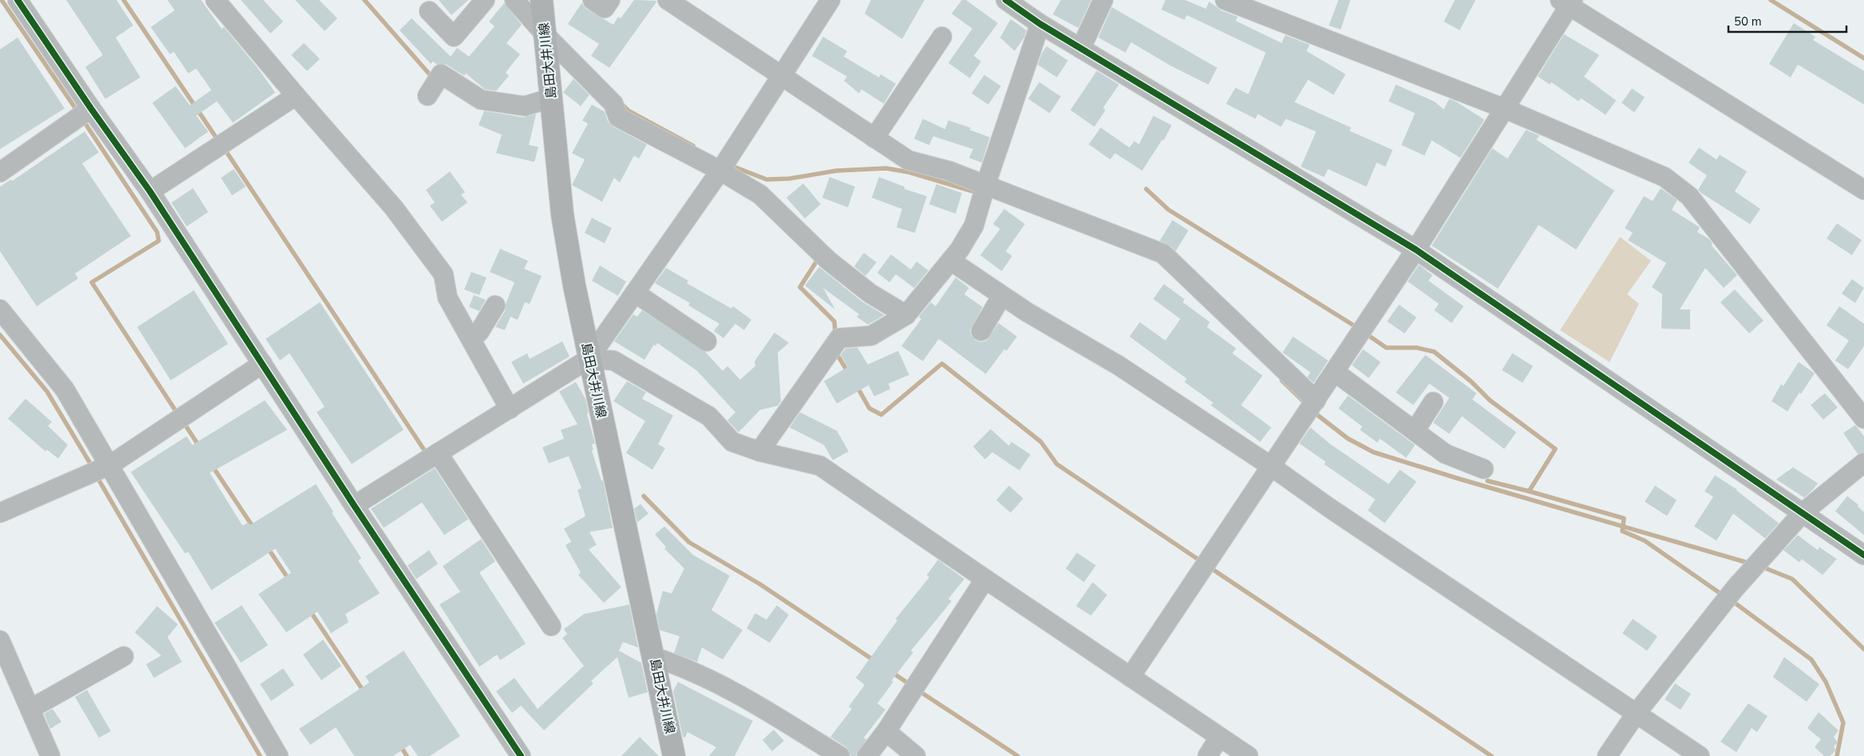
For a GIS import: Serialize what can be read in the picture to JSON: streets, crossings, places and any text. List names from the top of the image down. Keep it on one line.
{"streets":{"main road":["島田大井川線"]},"scale_bar":"50 m"}
